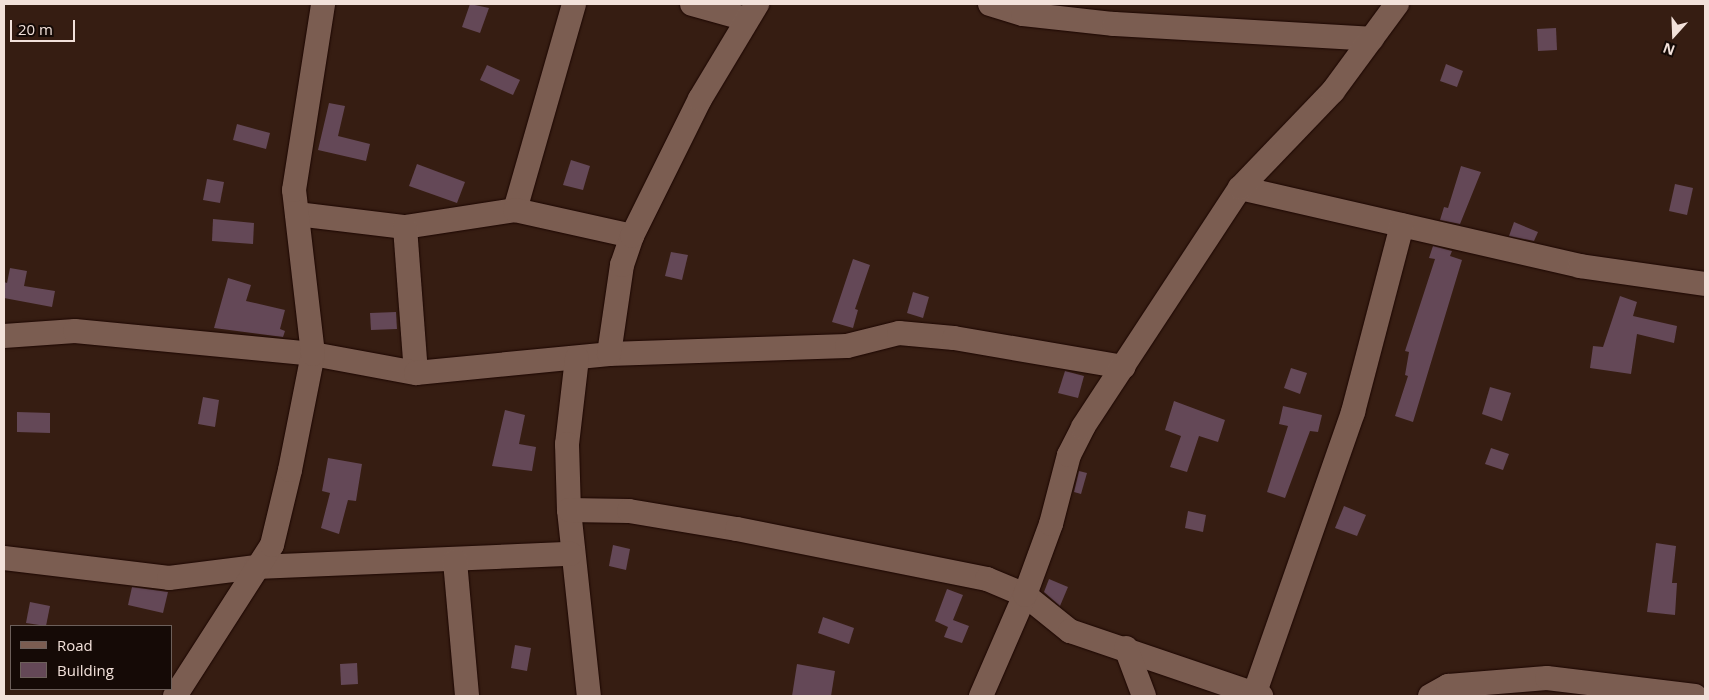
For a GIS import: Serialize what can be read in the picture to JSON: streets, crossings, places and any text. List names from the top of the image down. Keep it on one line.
{"legend":["Road","Building"],"scale_bar":"20 m","north":"bottom"}
